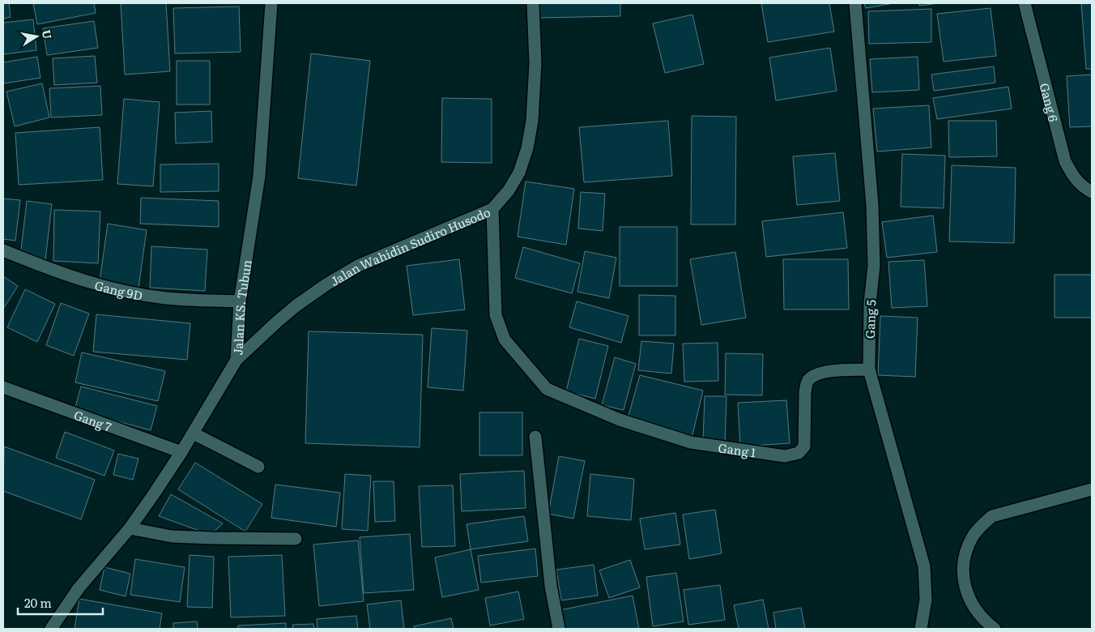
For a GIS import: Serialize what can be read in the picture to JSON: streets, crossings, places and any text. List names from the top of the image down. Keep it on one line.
{"streets":{"street":["Gang 6","Jalan Wahidin Sudiro Husodo","Gang 9D","Jalan KS. Tubun","Gang 5","Gang 7","Gang 1"]},"crossings":[["Jalan Wahidin Sudiro Husodo","Jalan KS. Tubun"],["Jalan Wahidin Sudiro Husodo","Gang 1"],["Gang 9D","Jalan KS. Tubun"],["Jalan KS. Tubun","Gang 7"],["Gang 5","Gang 1"]],"scale_bar":"20 m","north":"right"}
